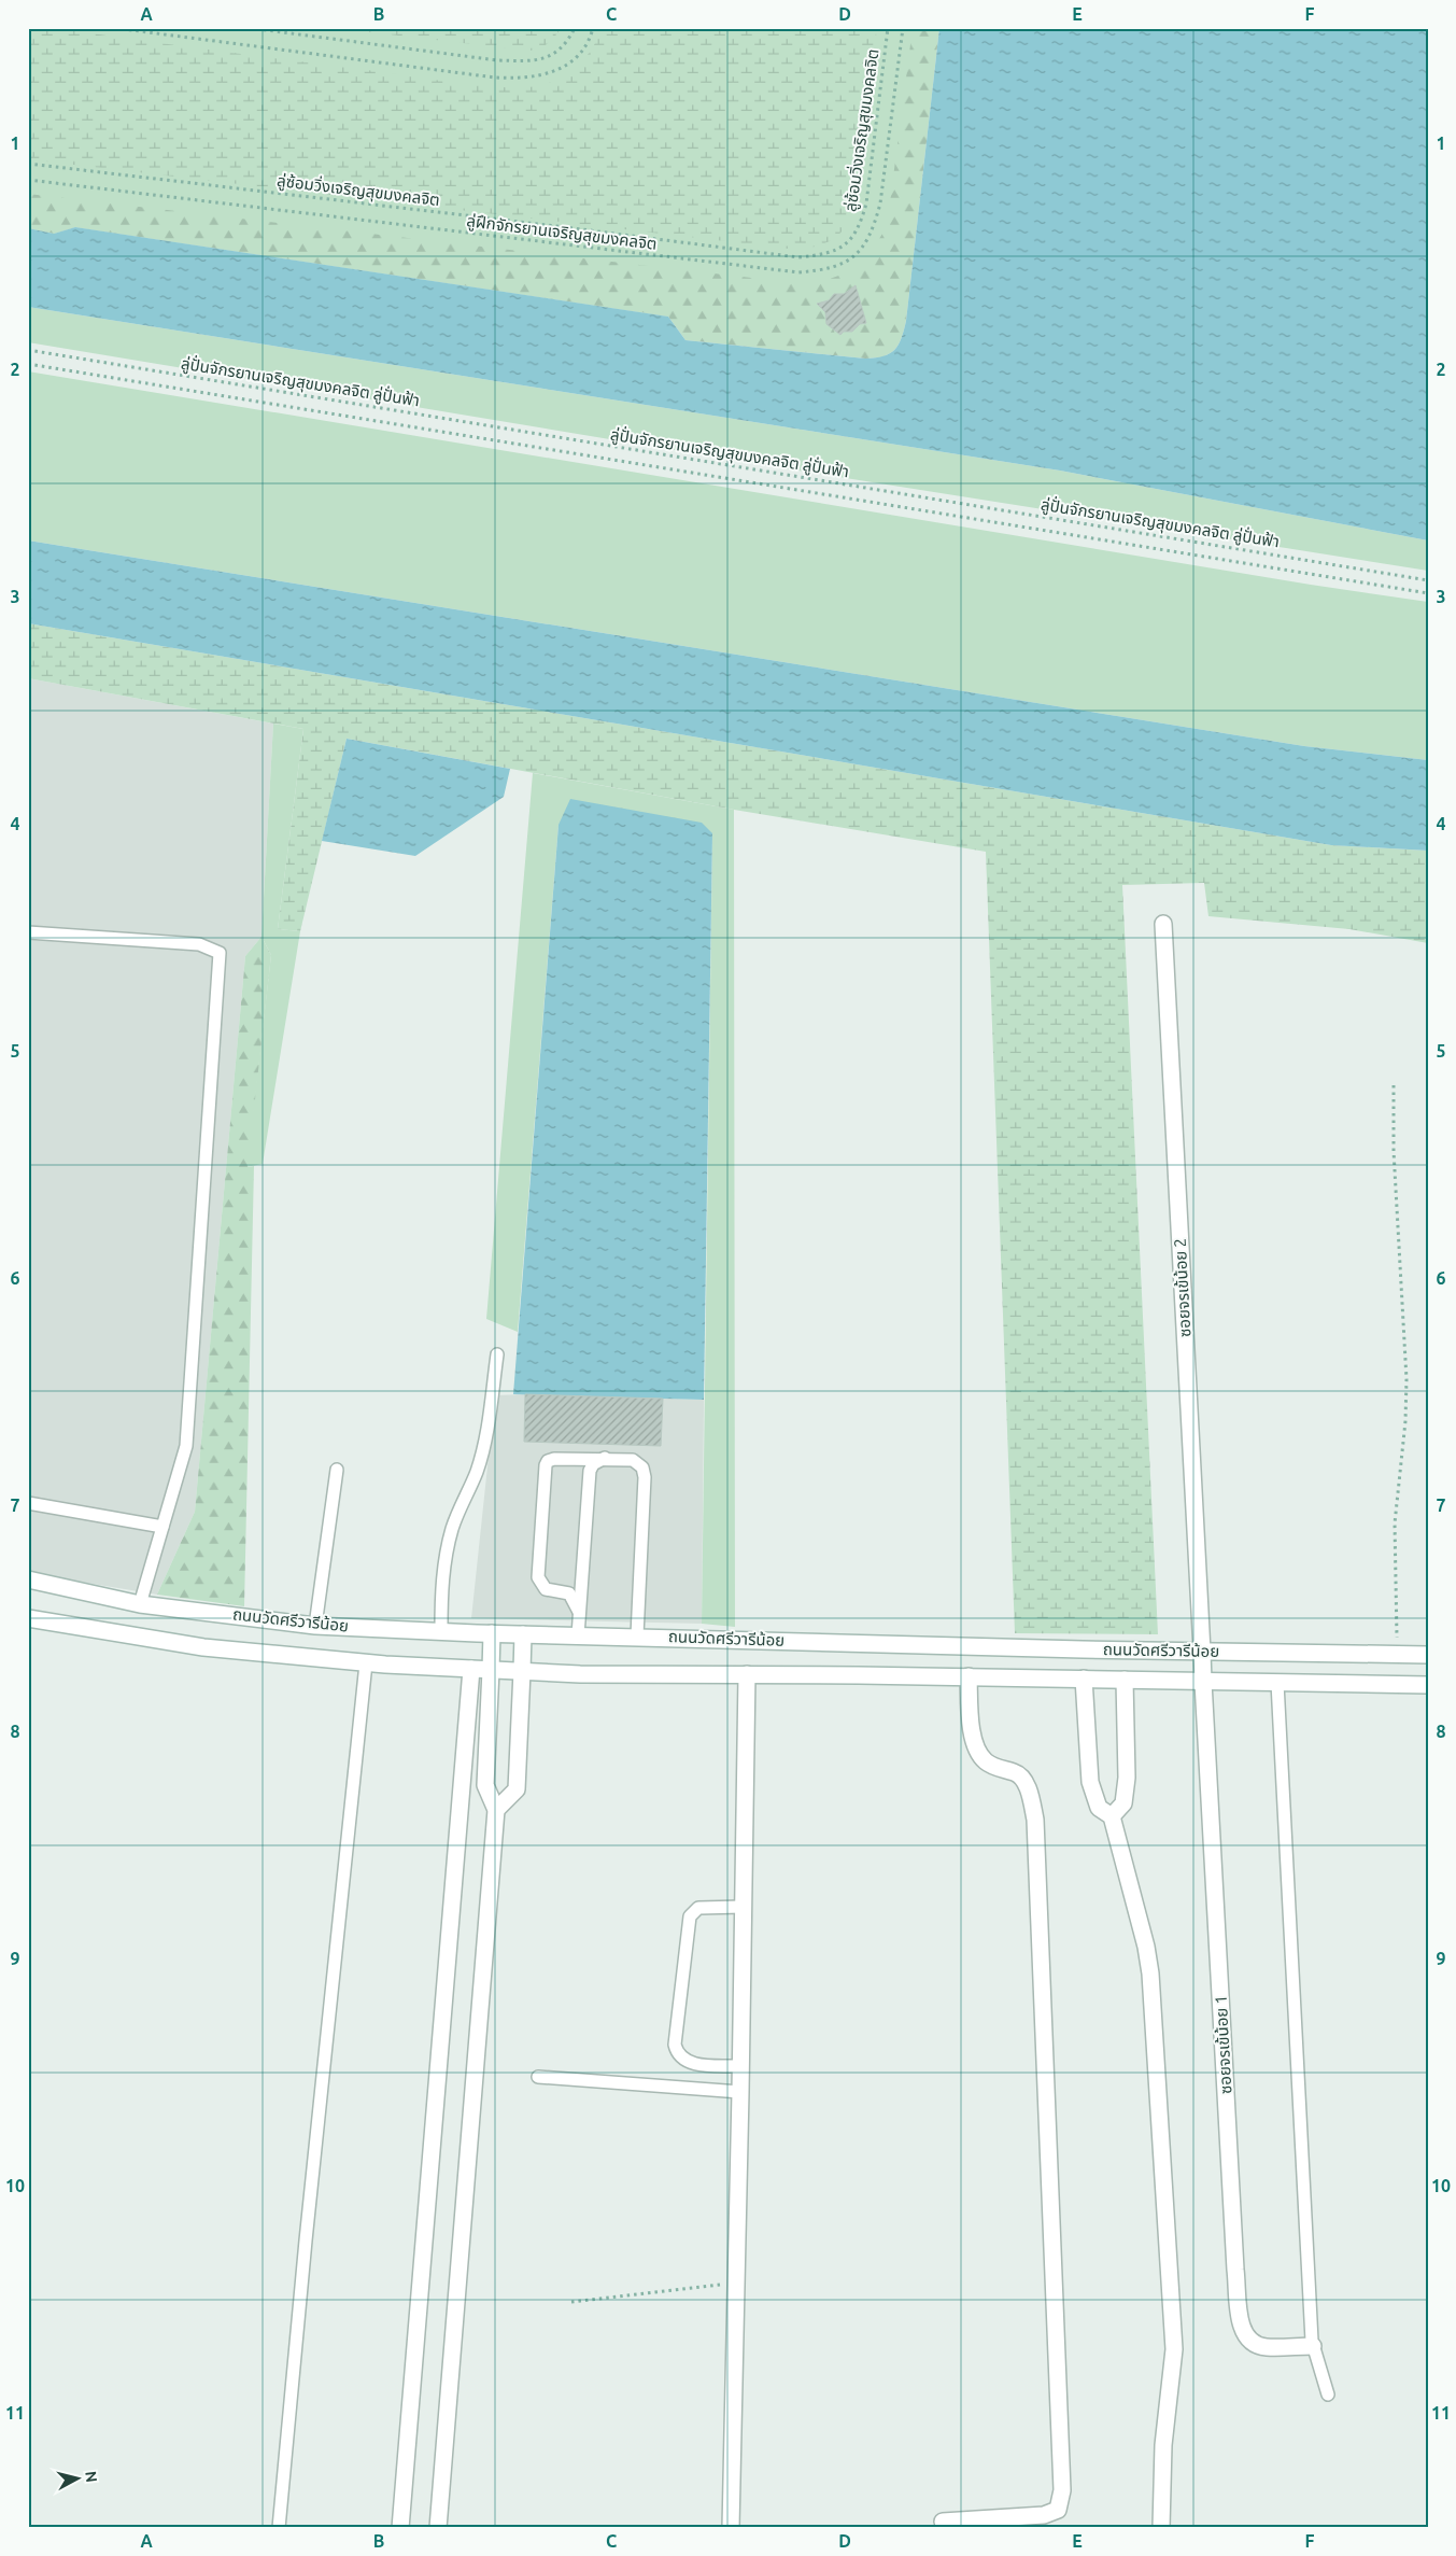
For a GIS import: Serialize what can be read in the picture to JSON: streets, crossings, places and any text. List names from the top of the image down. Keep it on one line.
{"streets":{"street":["ซอยจรเข้น้อย 2","ถนนวัดศรีวารีน้อย","ซอยจรเข้น้อย 1"],"path":["ลู่ซ้อมวิ่งเจริญสุขมงคลจิต","ลู่ฝึกจักรยานเจริญสุขมงคลจิต","ลู่ปั่นจักรยานเจริญสุขมงคลจิต ลู่ปั่นฟ้า"]},"crossings":[["ซอยจรเข้น้อย 2","ถนนวัดศรีวารีน้อย"],["ซอยจรเข้น้อย 2","ซอยจรเข้น้อย 1"],["ถนนวัดศรีวารีน้อย","ซอยจรเข้น้อย 1"]],"north":"right","grid":{"columns":["A","B","C","D","E","F"],"rows":["1","2","3","4","5","6","7","8","9","10","11"]}}
